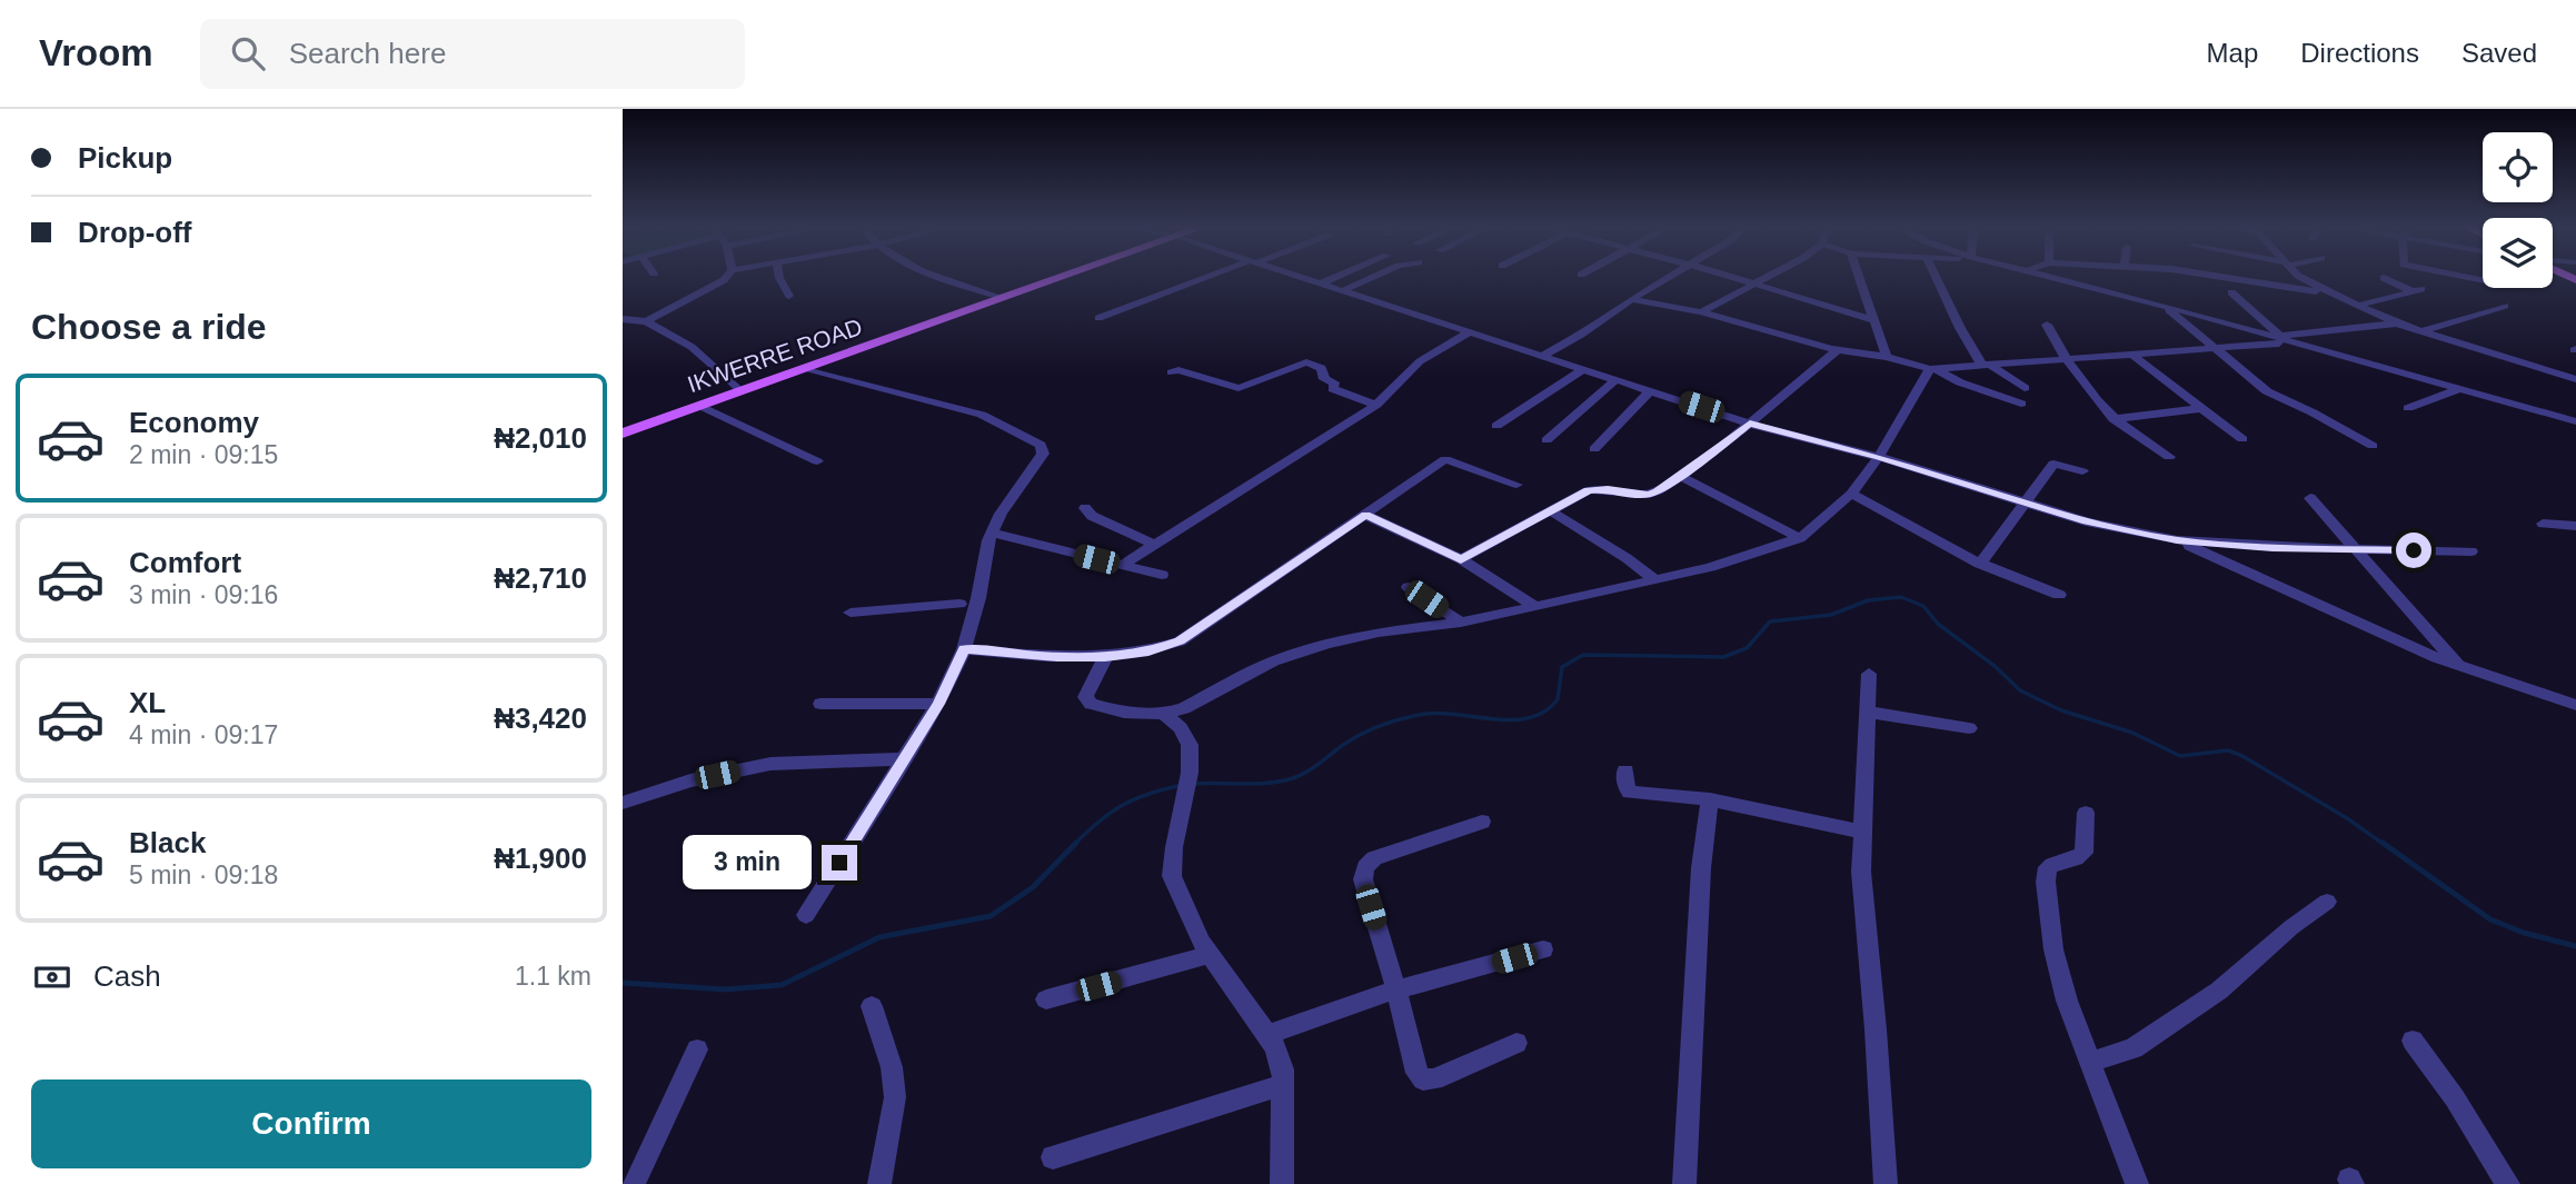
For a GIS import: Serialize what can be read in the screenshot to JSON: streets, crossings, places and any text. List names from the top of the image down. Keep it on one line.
{"streets":{"main road":["IKWERRE ROAD"]},"page":{"header":"Vroom","search":"Search here","nav":["Map","Directions","Saved"],"banner":["Pickup","Drop-off"],"heading":"Choose a ride","list":[{"name":"Economy","note":"2 min · 09:15","value":"₦2,010"},{"name":"Comfort","note":"3 min · 09:16","value":"₦2,710"},{"name":"XL","note":"4 min · 09:17","value":"₦3,420"},{"name":"Black","note":"5 min · 09:18","value":"₦1,900"}],"bubble":"3 min","pay":["Cash","1.1 km"],"buttons":"Confirm"}}
